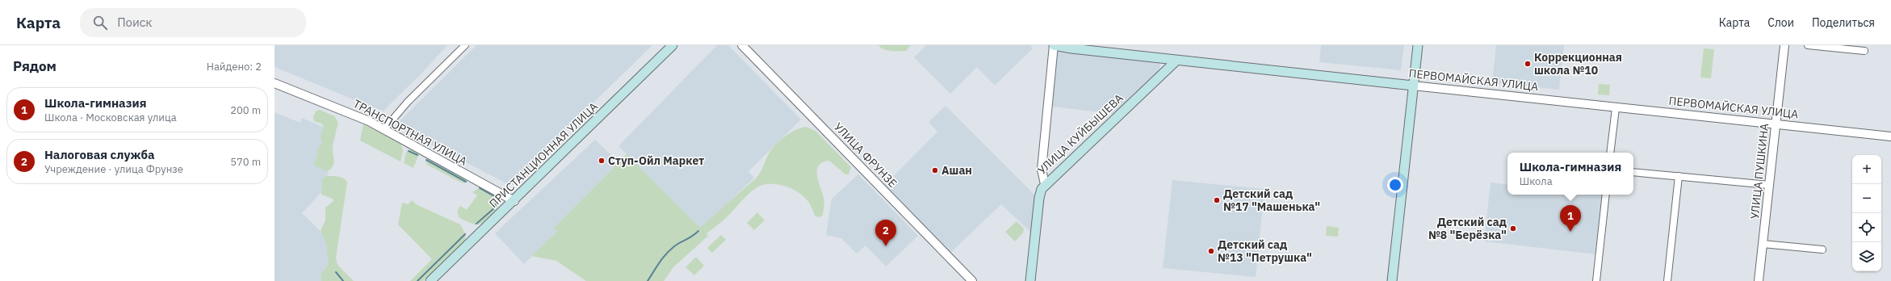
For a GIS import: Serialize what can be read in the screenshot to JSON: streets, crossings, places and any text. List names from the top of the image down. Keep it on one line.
{"streets":{"main road":["ПЕРВОМАЙСКАЯ УЛИЦА","УЛИЦА КУЙБЫШЕВА","ПРИСТАНЦИОННАЯ УЛИЦА"],"street":["ТРАНСПОРТНАЯ УЛИЦА","УЛИЦА ФРУНЗЕ","УЛИЦА ПУШКИНА"]},"crossings":[["ПЕРВОМАЙСКАЯ УЛИЦА","УЛИЦА КУЙБЫШЕВА"],["ПЕРВОМАЙСКАЯ УЛИЦА","УЛИЦА ПУШКИНА"],["ТРАНСПОРТНАЯ УЛИЦА","ПРИСТАНЦИОННАЯ УЛИЦА"]],"places":["Коррекционная школа №10","Ступ-Ойл Маркет","Ашан","Детский сад №17 \"Машенька\"","Детский сад №8 \"Берёзка\"","Детский сад №13 \"Петрушка\""],"page":{"header":"Карта","search":"Поиск","nav":["Карта","Слои","Поделиться"],"heading":["Рядом","Найдено: 2"],"list":[{"mark":"1","name":"Школа-гимназия","note":"Школа · Московская улица","value":"200 m"},{"mark":"2","name":"Налоговая служба","note":"Учреждение · улица Фрунзе","value":"570 m"}],"popup":["Школа-гимназия","Школа"],"map_buttons":["+","−"],"pins":["1","2"]}}
